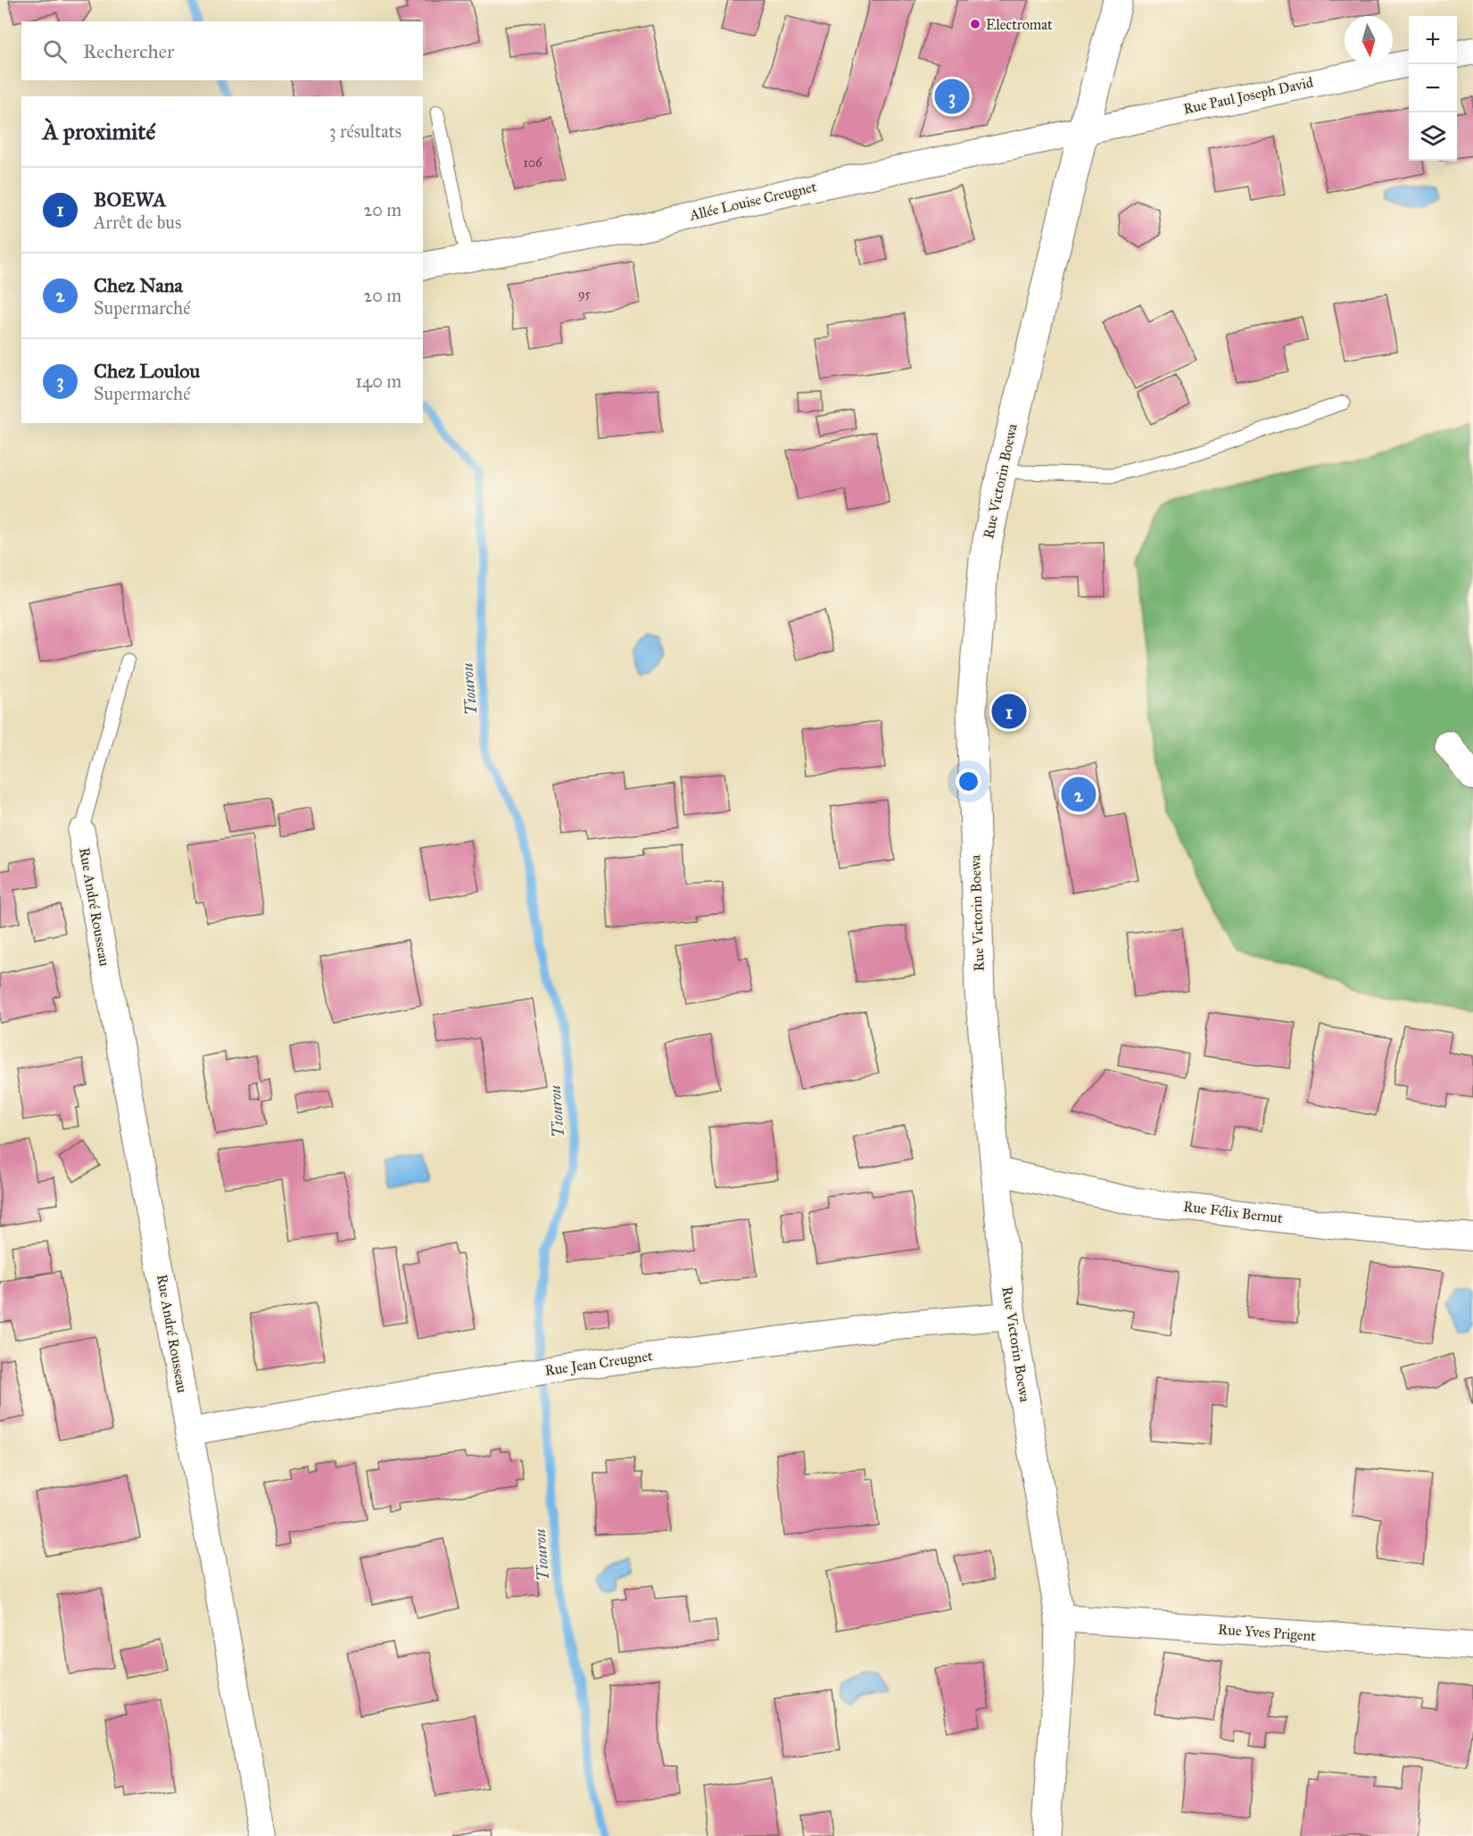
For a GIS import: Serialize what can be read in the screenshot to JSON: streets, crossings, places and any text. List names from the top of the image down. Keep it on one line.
{"streets":{"street":["Rue Paul Joseph David","Allée Louise Creugnet","Rue Victorin Boewa","Rue André Rousseau","Rue Félix Bernut","Rue Jean Creugnet","Rue Yves Prigent"]},"crossings":[["Rue Paul Joseph David","Allée Louise Creugnet"],["Rue Paul Joseph David","Rue Victorin Boewa"],["Allée Louise Creugnet","Rue Victorin Boewa"],["Rue Victorin Boewa","Rue Félix Bernut"],["Rue Victorin Boewa","Rue Jean Creugnet"],["Rue Victorin Boewa","Rue Yves Prigent"],["Rue André Rousseau","Rue Jean Creugnet"]],"water":["Tiourou"],"places":["Electromat"],"house_numbers":["106","95"],"north":"bottom","page":{"map_buttons":["+","−"],"search":"Rechercher","pins":["3","1","2"],"heading":["À proximité","3 résultats"],"list":[{"mark":"1","name":"BOEWA","note":"Arrêt de bus","value":"20 m"},{"mark":"2","name":"Chez Nana","note":"Supermarché","value":"20 m"},{"mark":"3","name":"Chez Loulou","note":"Supermarché","value":"140 m"}]}}
